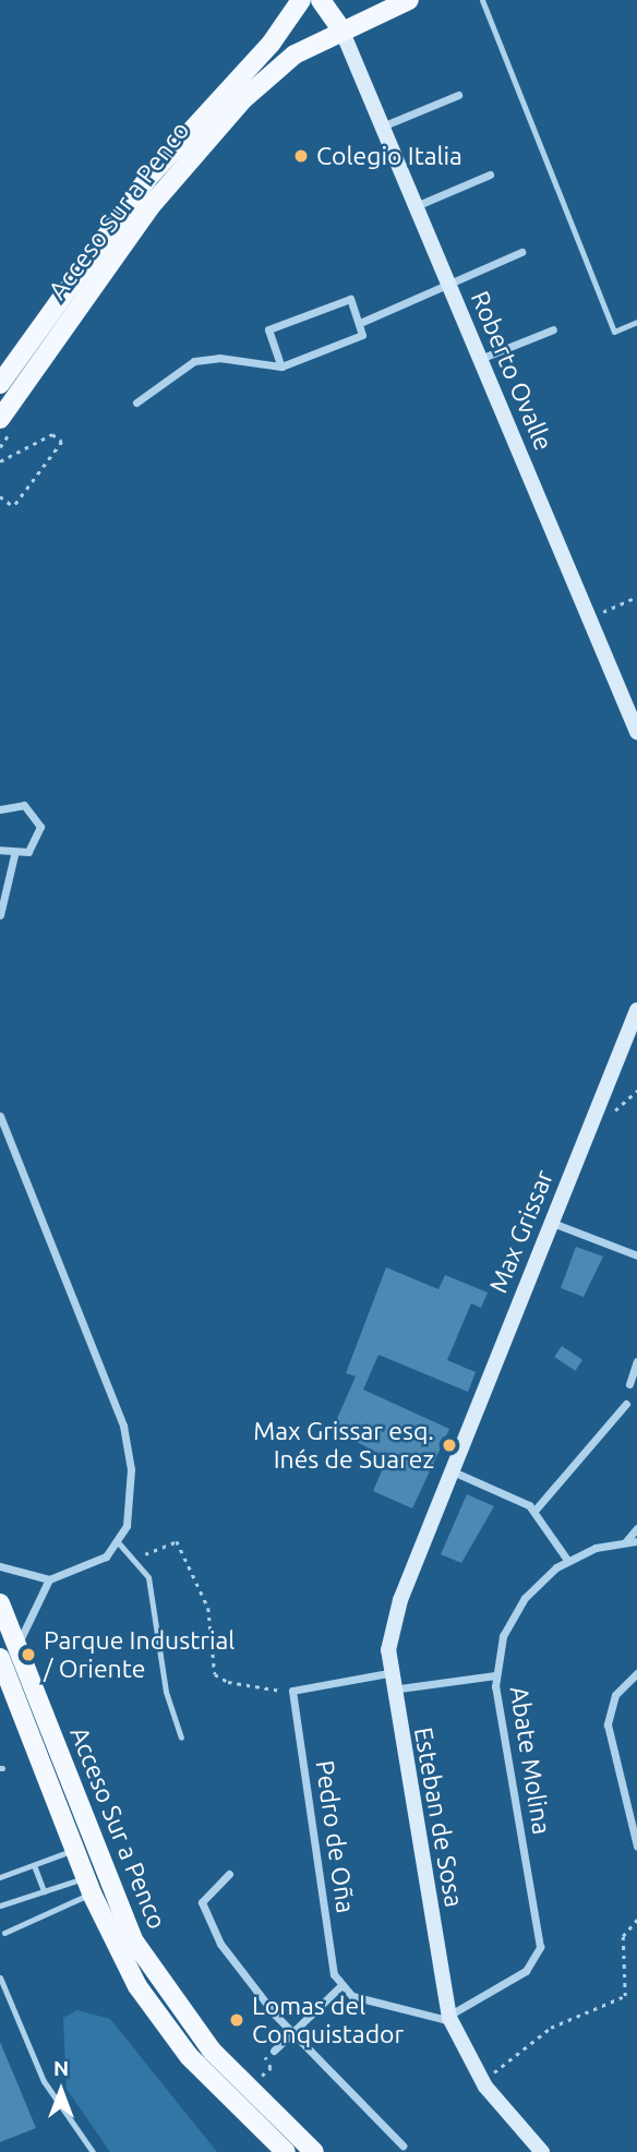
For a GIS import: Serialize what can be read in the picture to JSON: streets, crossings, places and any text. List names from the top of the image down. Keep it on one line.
{"streets":{"main road":["Acceso Sur a Penco"],"street":["Roberto Ovalle","Max Grissar","Abate Molina","Esteban de Sosa","Pedro de Oña"]},"crossings":[["Acceso Sur a Penco","Roberto Ovalle"],["Max Grissar","Esteban de Sosa"],["Abate Molina","Esteban de Sosa"],["Esteban de Sosa","Pedro de Oña"]],"places":["Colegio Italia","Max Grissar esq. Inés de Suarez","Parque Industrial / Oriente","Lomas del Conquistador"],"north":"top"}
